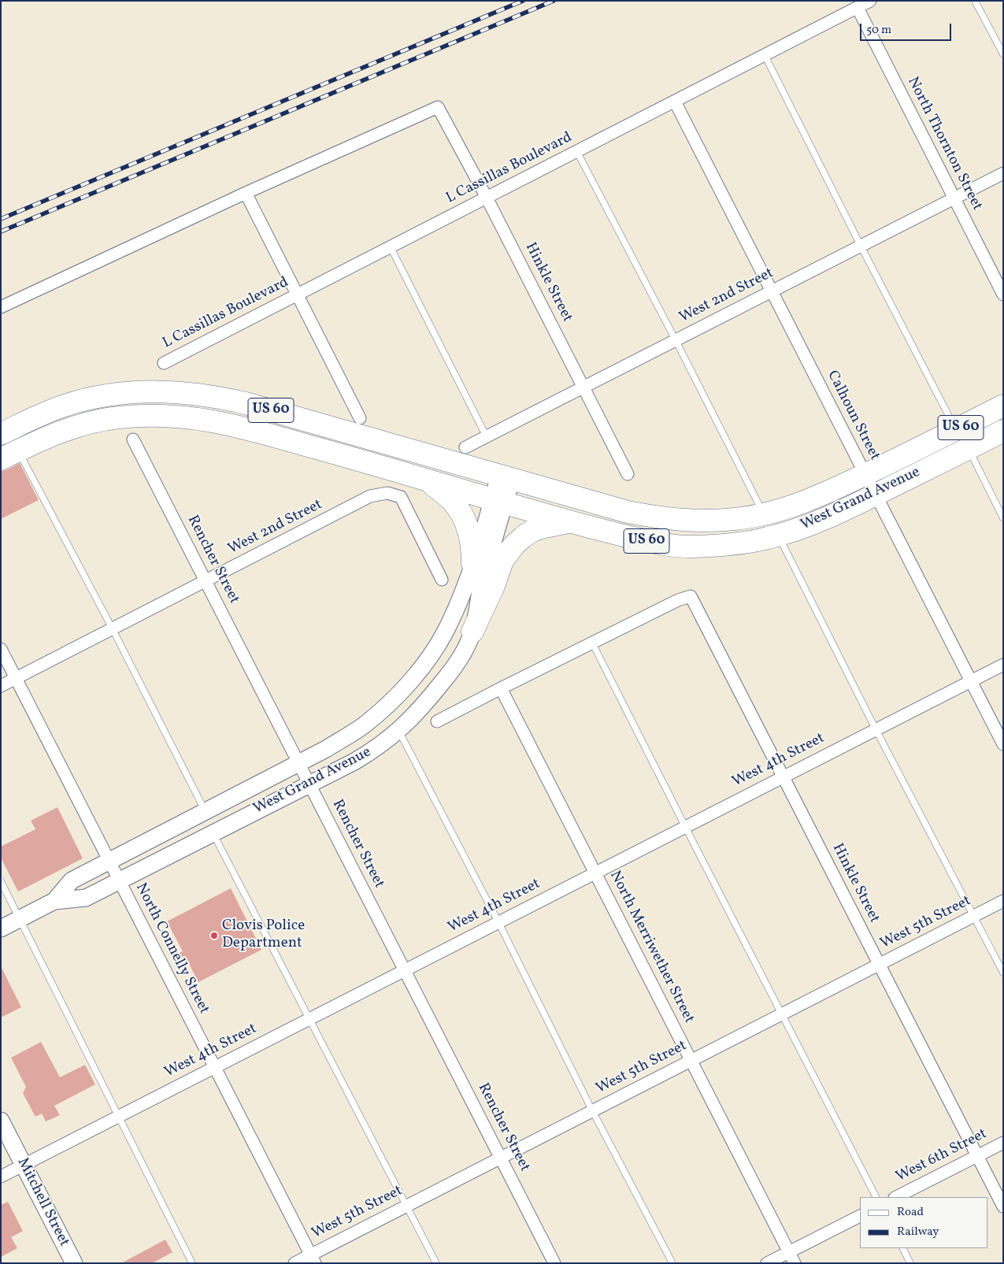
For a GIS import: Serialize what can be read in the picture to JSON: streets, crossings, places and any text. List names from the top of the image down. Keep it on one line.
{"streets":{"highway":["US 60","West Grand Avenue"],"main road":["Mitchell Street"],"street":["North Thornton Street","L Cassillas Boulevard","Hinkle Street","West 2nd Street","Calhoun Street","Rencher Street","West 4th Street","West 5th Street","North Merriwether Street","North Connelly Street","West 6th Street"]},"crossings":[["North Thornton Street","L Cassillas Boulevard"],["North Thornton Street","West 2nd Street"],["L Cassillas Boulevard","Hinkle Street"],["L Cassillas Boulevard","Calhoun Street"],["Hinkle Street","West 2nd Street"],["Hinkle Street","West 4th Street"],["Hinkle Street","West 5th Street"],["Hinkle Street","West 6th Street"],["West 2nd Street","Calhoun Street"],["West 2nd Street","Rencher Street"],["West 2nd Street","North Connelly Street"],["US 60","West Grand Avenue"],["Calhoun Street","West Grand Avenue"],["Calhoun Street","West 4th Street"],["West Grand Avenue","Rencher Street"],["West Grand Avenue","North Connelly Street"],["Rencher Street","West 4th Street"],["Rencher Street","West 5th Street"],["West 4th Street","North Merriwether Street"],["West 4th Street","North Connelly Street"],["West 4th Street","Mitchell Street"],["West 5th Street","North Merriwether Street"],["West 5th Street","North Connelly Street"]],"places":["Clovis Police Department"],"legend":["Road","Railway"],"scale_bar":"50 m"}
